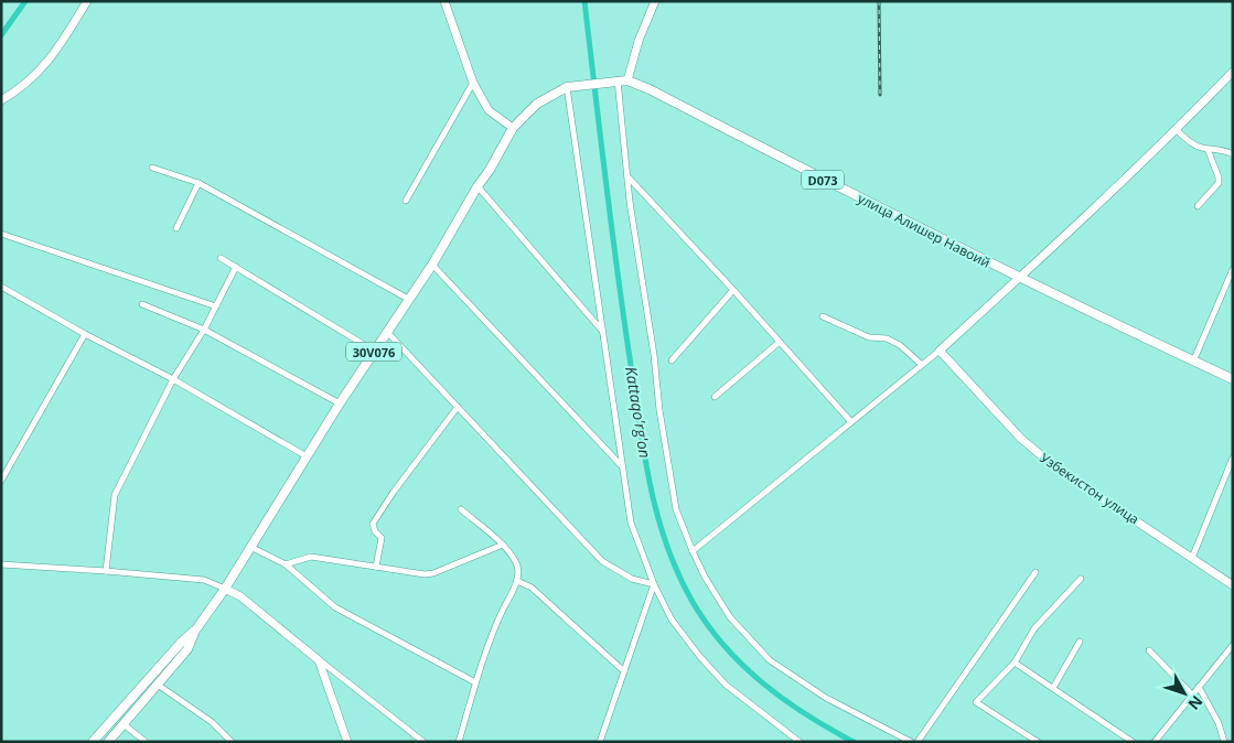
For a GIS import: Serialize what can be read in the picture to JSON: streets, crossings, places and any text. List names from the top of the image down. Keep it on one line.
{"streets":{"main road":["D073","улица Алишер Навоий","30V076"],"street":["Узбекистон улица"]},"crossings":[["улица Алишер Навоий","30V076"]],"water":["Kattaqo'rg'on"],"north":"bottom right"}
